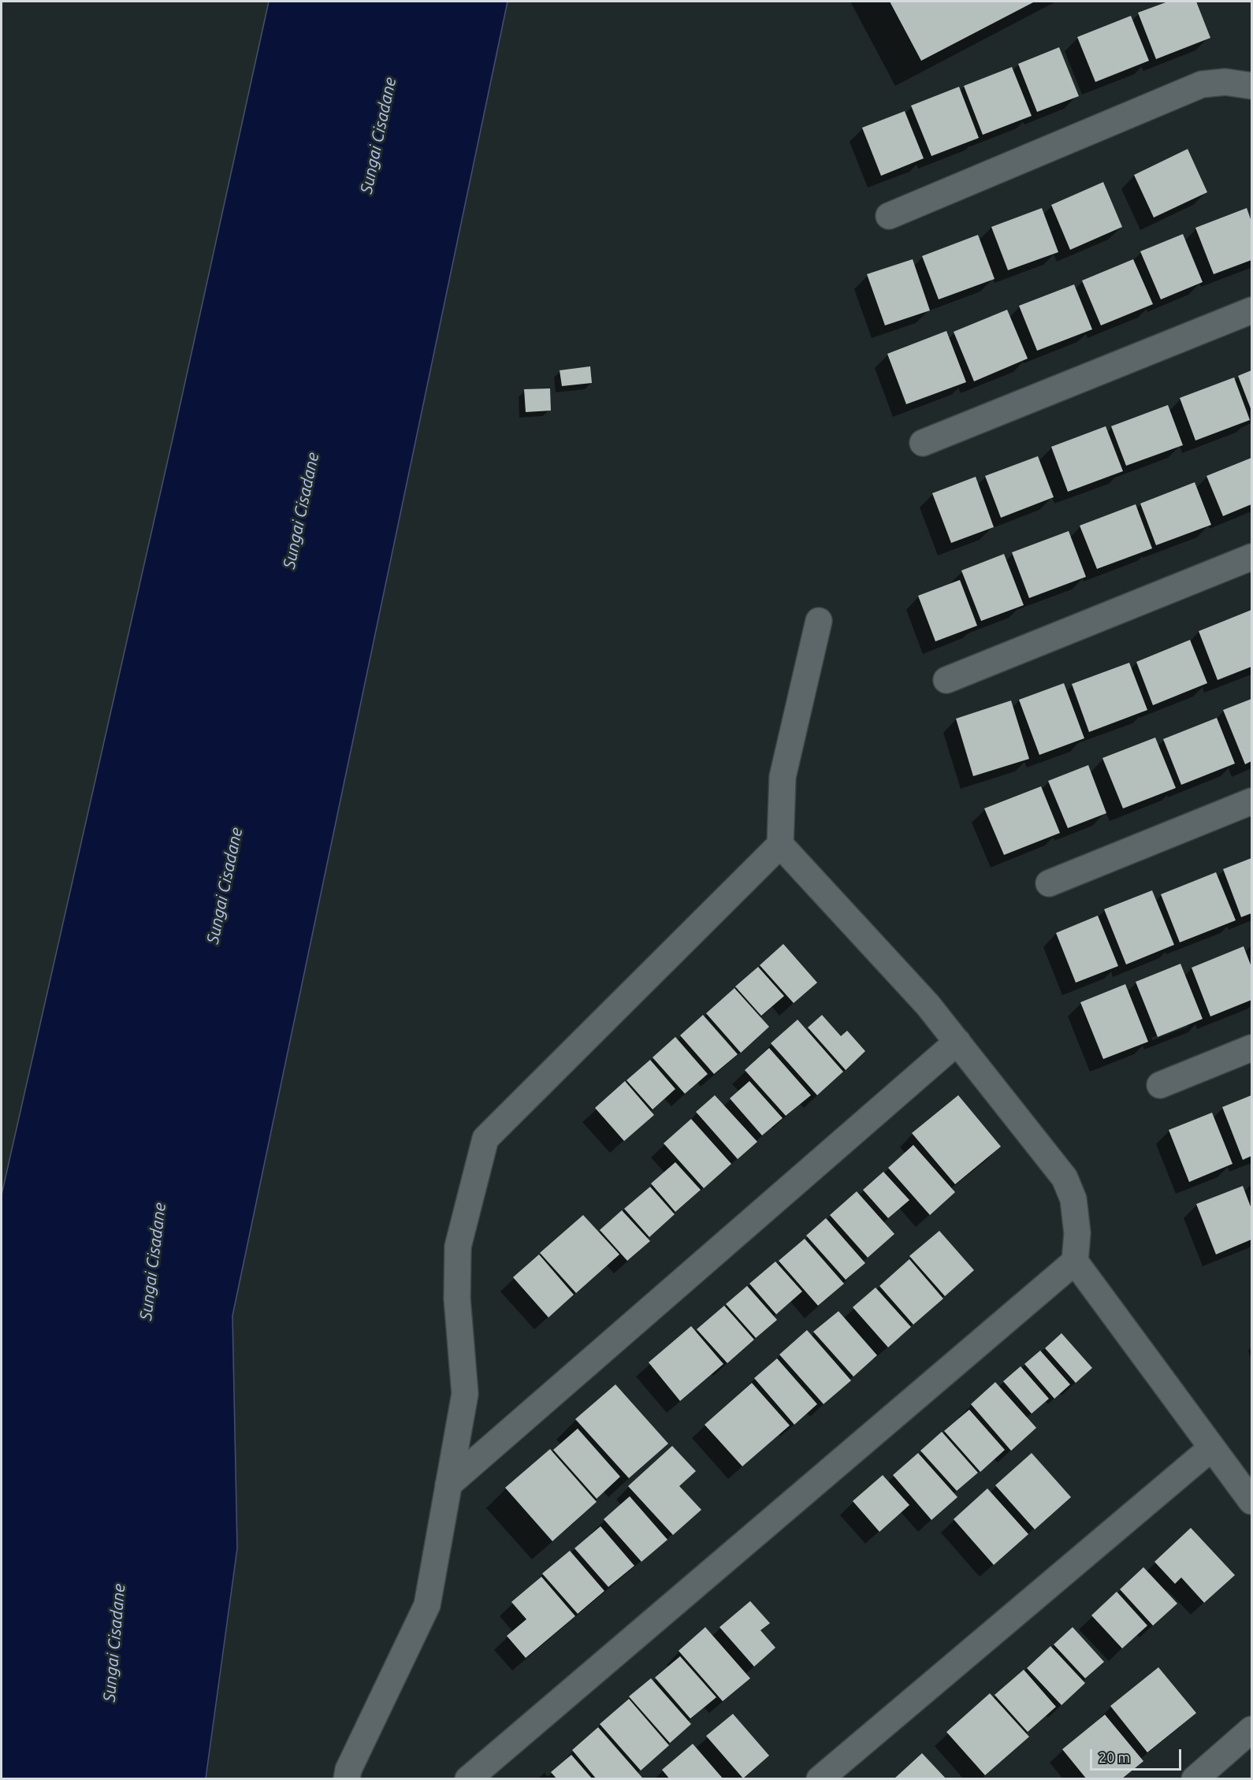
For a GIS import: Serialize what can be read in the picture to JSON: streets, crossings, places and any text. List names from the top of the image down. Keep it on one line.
{"water":["Sungai Cisadane"],"scale_bar":"20 m"}
